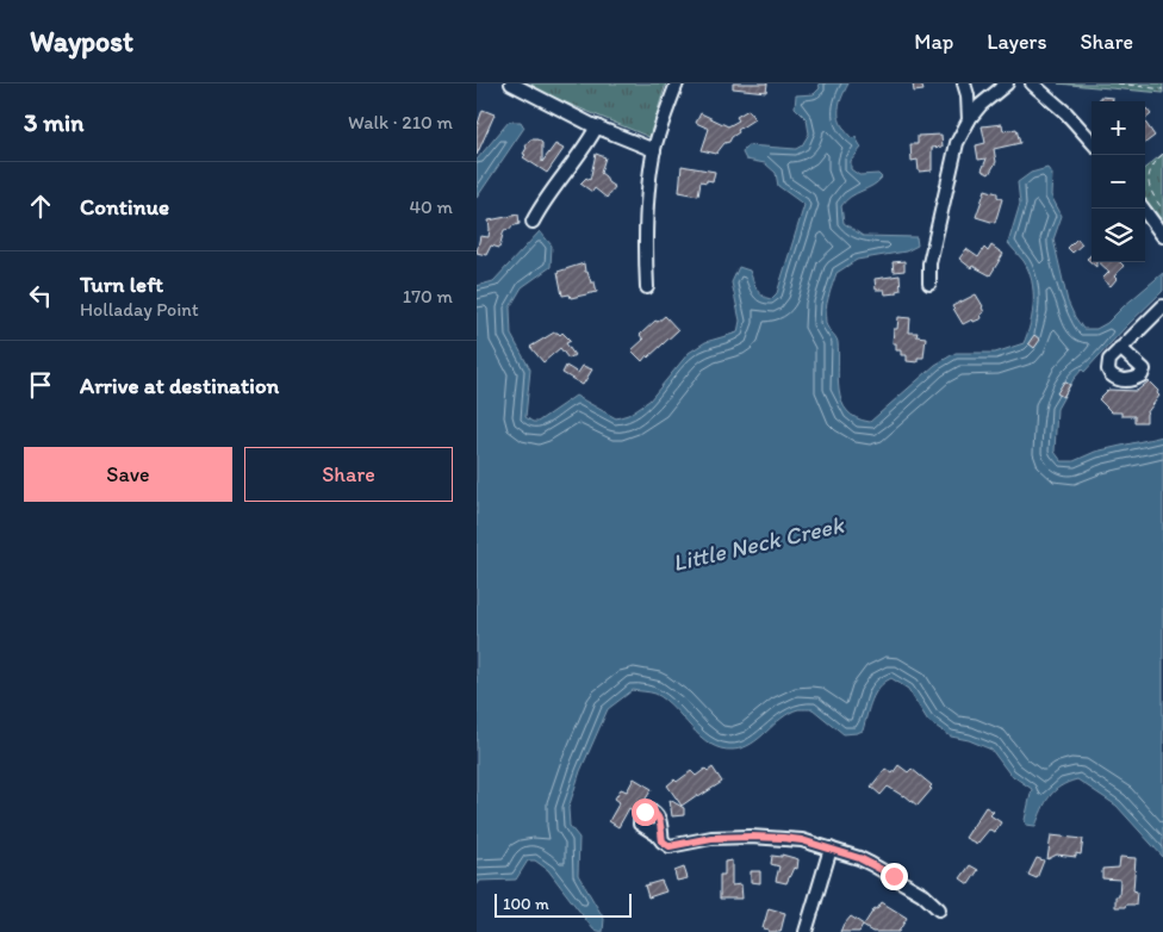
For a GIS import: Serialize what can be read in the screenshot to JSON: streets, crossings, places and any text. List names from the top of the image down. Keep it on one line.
{"water":["Little Neck Creek"],"scale_bar":"100 m","page":{"header":"Waypost","nav":["Map","Layers","Share"],"heading":["3 min","Walk · 210 m"],"map_buttons":["+","−"],"list":[["Continue","40 m"],["Turn left","Holladay Point","170 m"],"Arrive at destination"],"buttons":["Save","Share"],"scale":"100 m"}}
